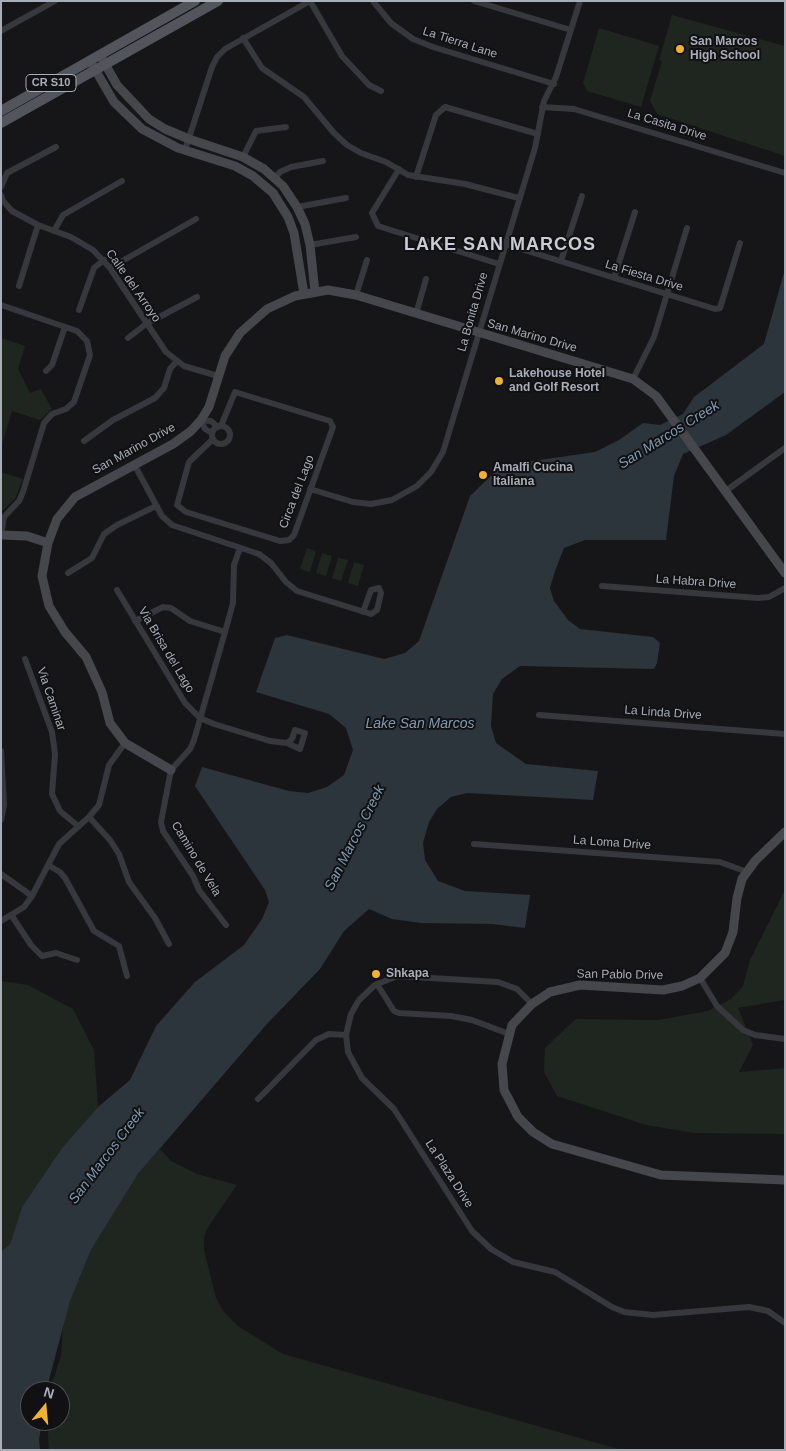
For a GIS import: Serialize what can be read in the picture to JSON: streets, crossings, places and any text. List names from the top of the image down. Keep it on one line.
{"streets":{"main road":["CR S10"],"street":["La Tierra Lane","La Casita Drive","La Fiesta Drive","Calle del Arroyo","La Bonita Drive","San Marino Drive","Circa del Lago","La Habra Drive","Via Brisa del Lago","Via Caminar","La Linda Drive","La Loma Drive","Camino de Vela","San Pablo Drive","La Plaza Drive"]},"crossings":[["La Tierra Lane","La Bonita Drive"],["La Casita Drive","La Bonita Drive"],["La Fiesta Drive","La Bonita Drive"],["Calle del Arroyo","San Marino Drive"],["La Bonita Drive","San Marino Drive"],["La Bonita Drive","Circa del Lago"],["San Marino Drive","Camino de Vela"],["La Loma Drive","San Pablo Drive"],["San Pablo Drive","La Plaza Drive"]],"districts":["LAKE SAN MARCOS"],"water":["San Marcos Creek","Lake San Marcos"],"places":["San Marcos High School","Lakehouse Hotel and Golf Resort","Amalfi Cucina Italiana","Shkapa"],"north":"top"}
